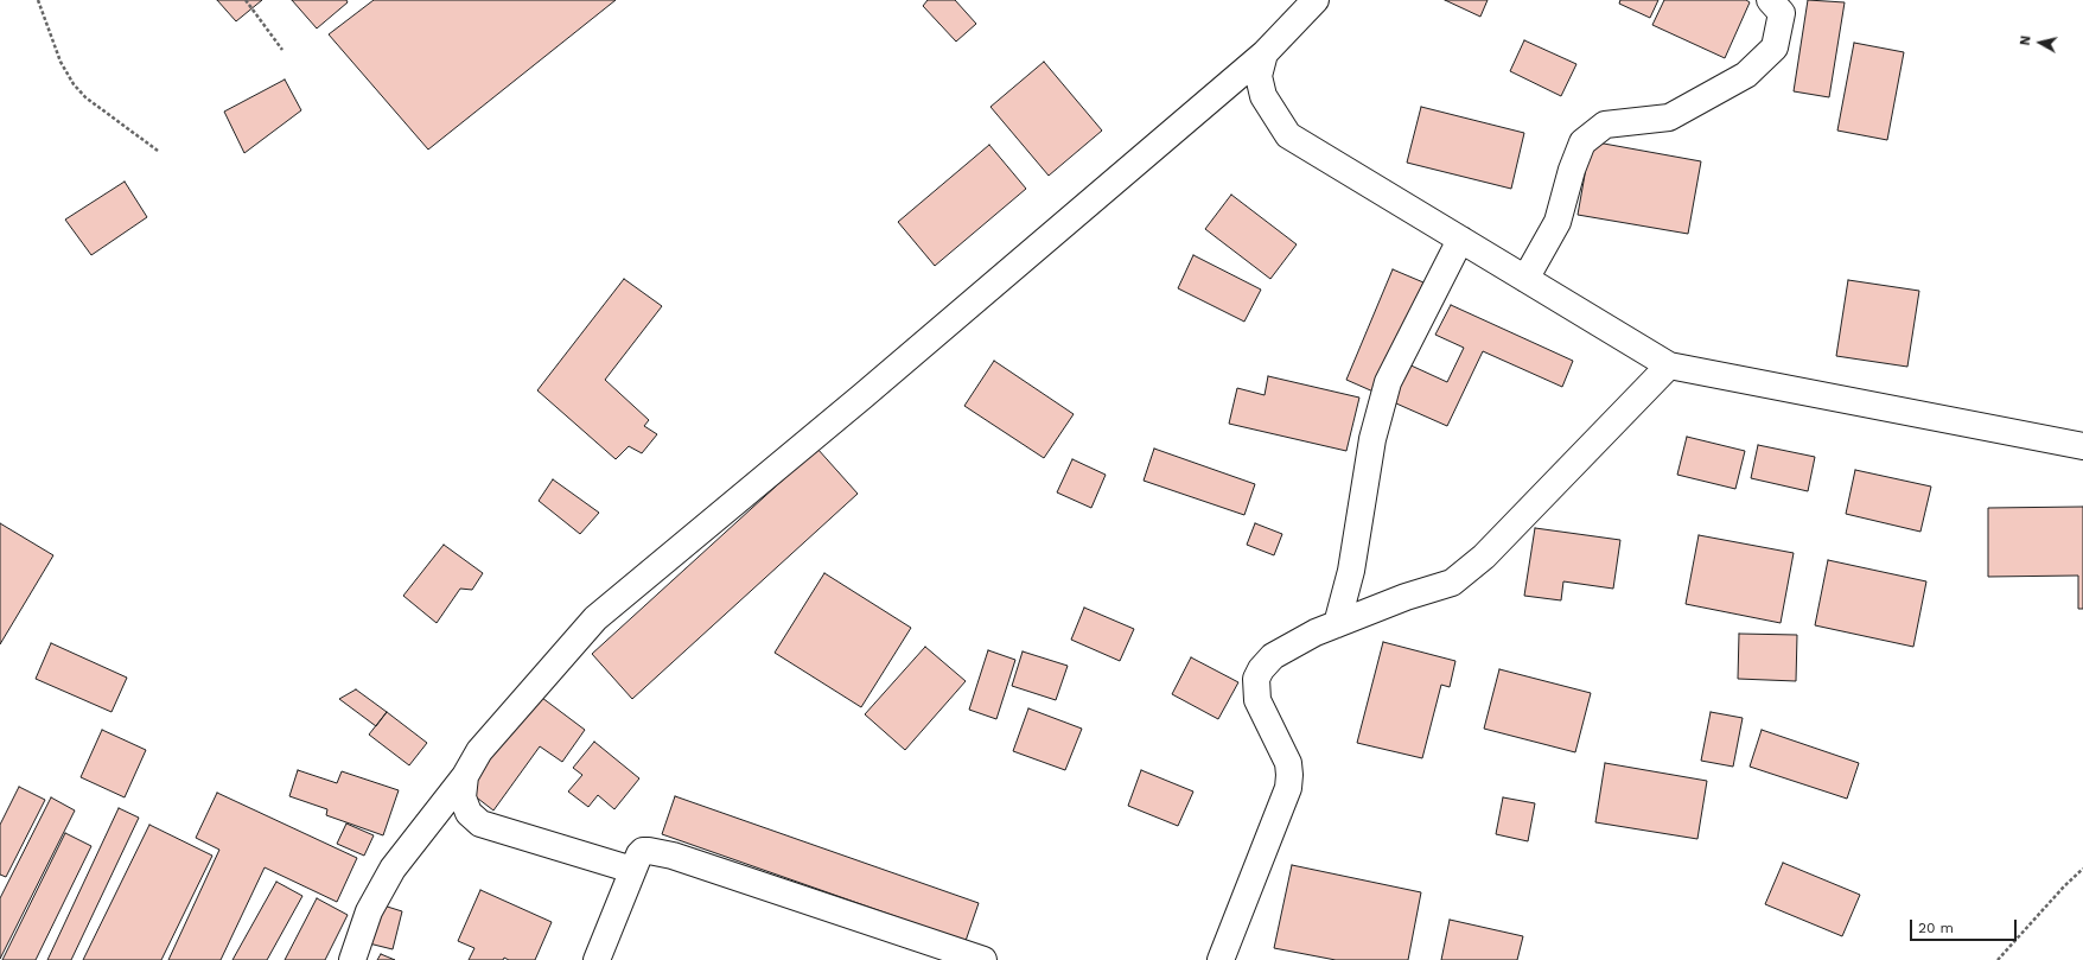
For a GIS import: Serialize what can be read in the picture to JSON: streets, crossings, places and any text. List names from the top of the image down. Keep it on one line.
{"scale_bar":"20 m","north":"left"}
